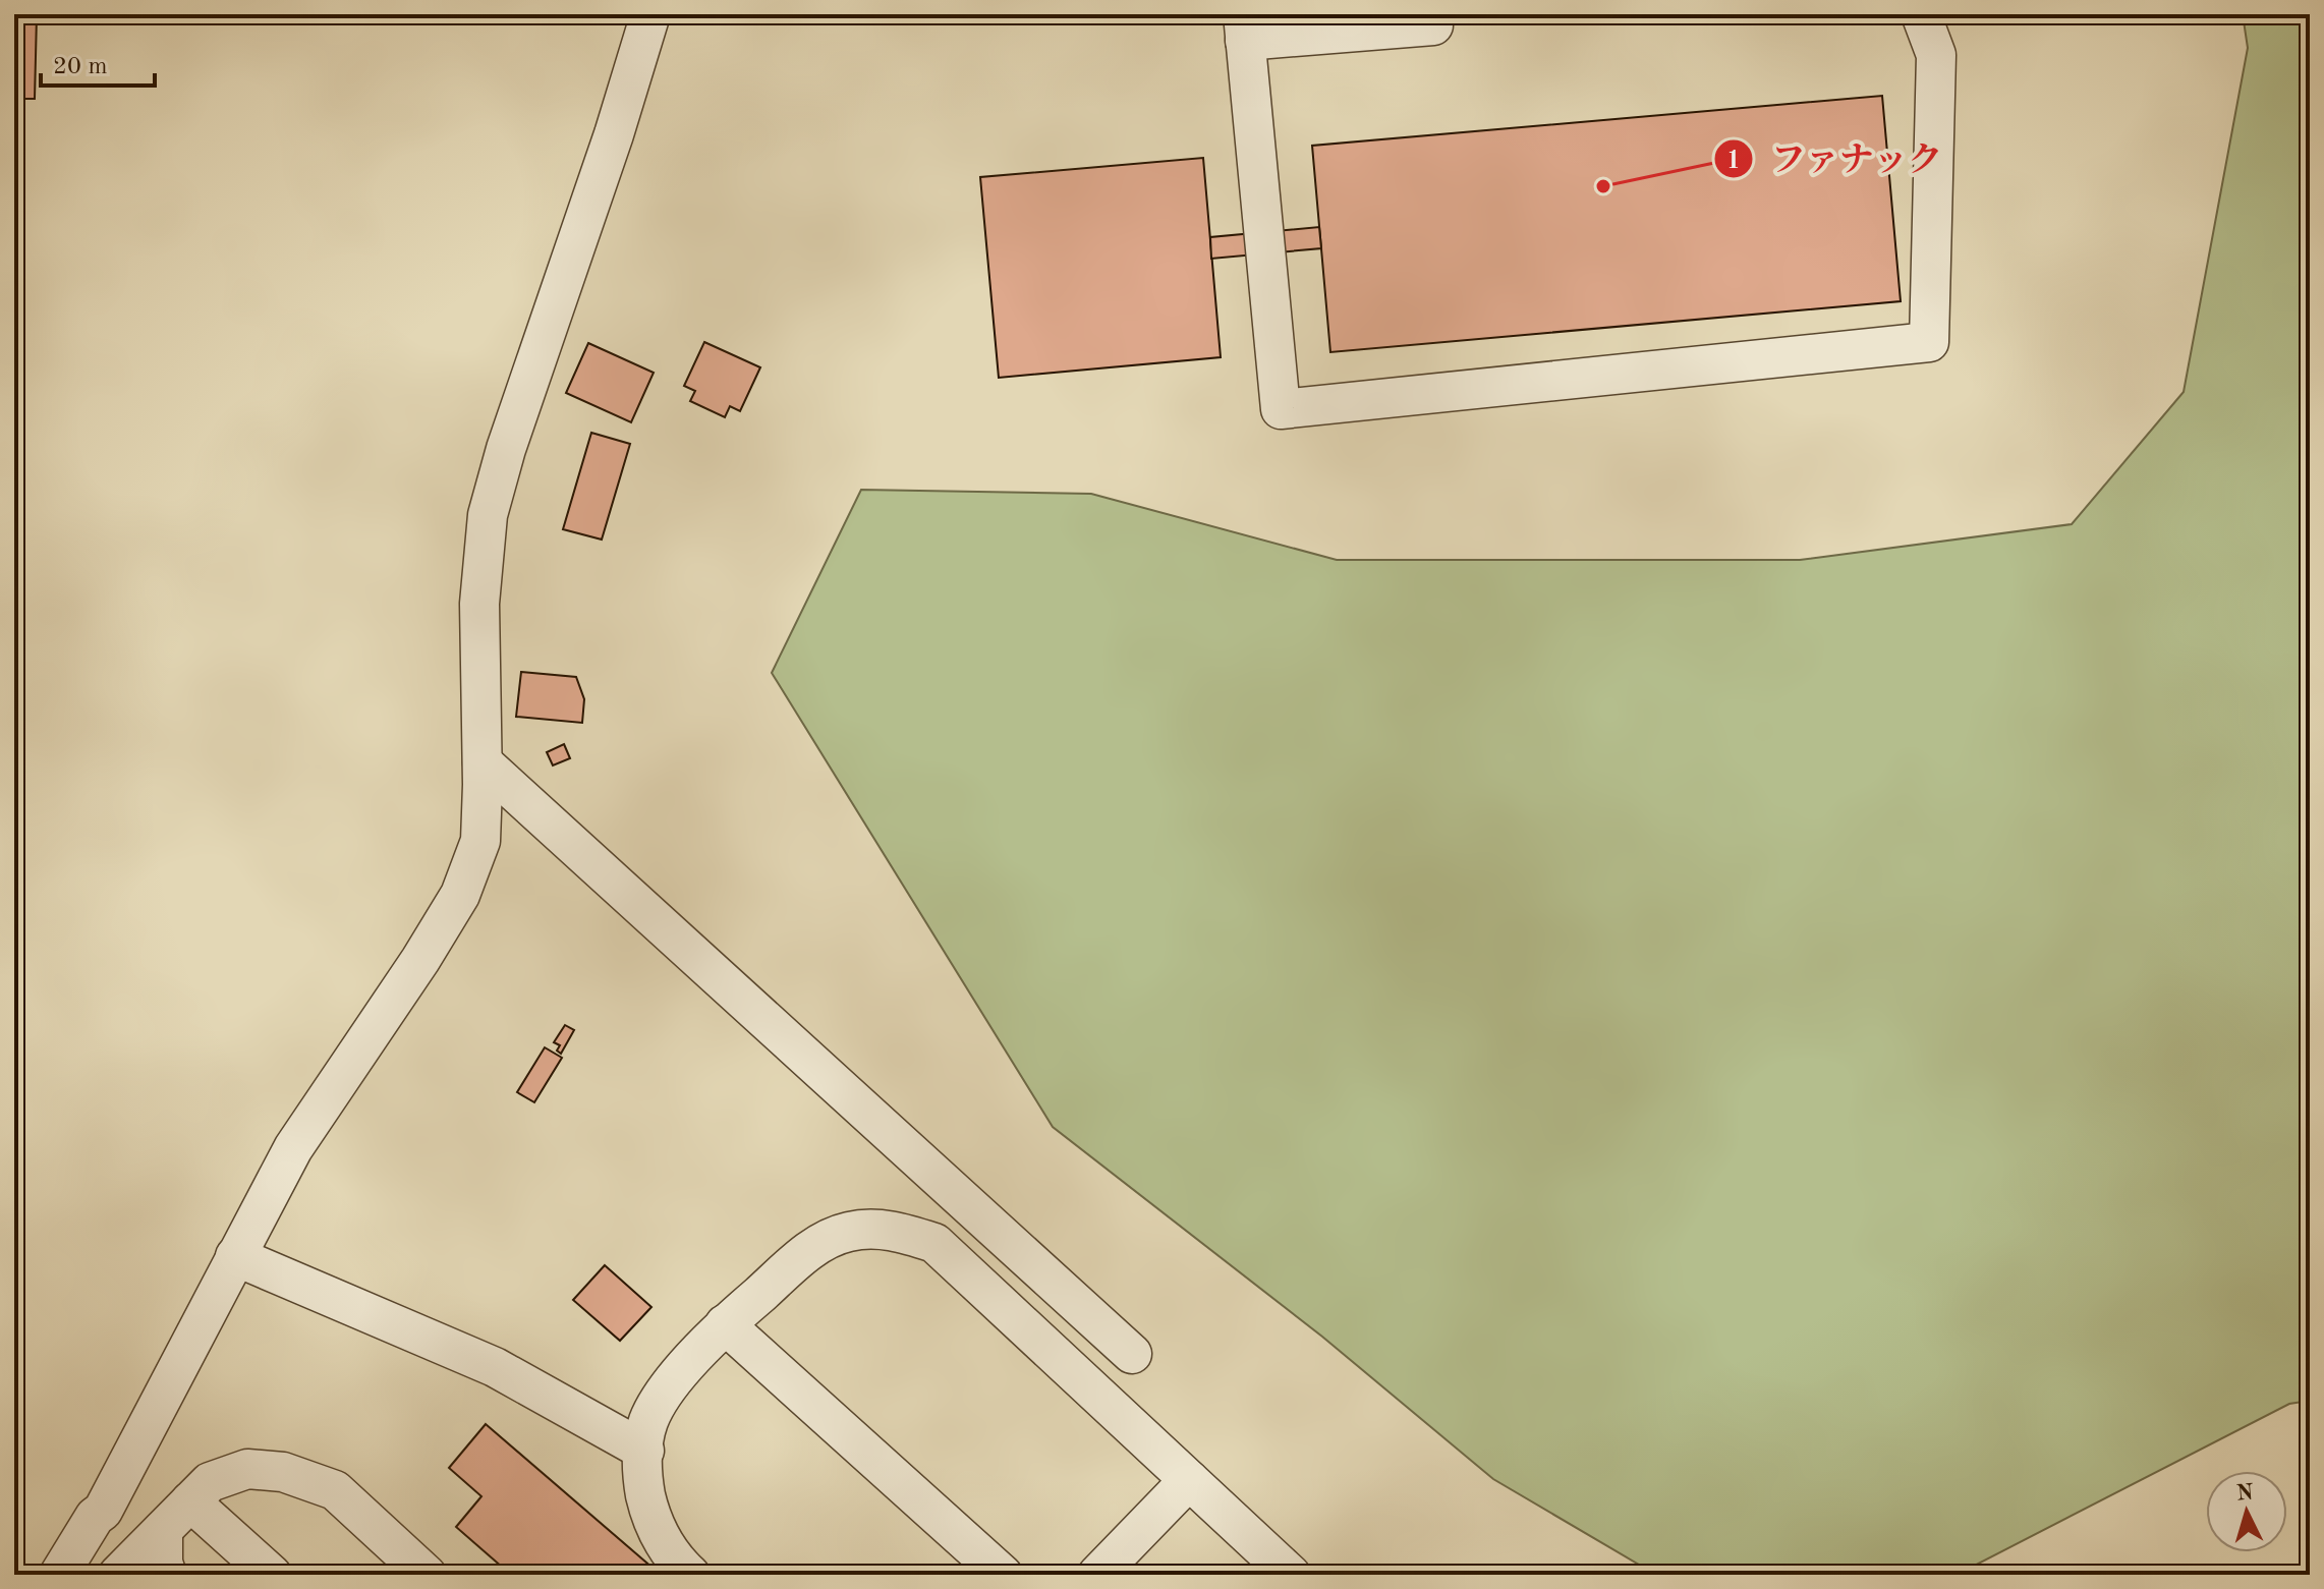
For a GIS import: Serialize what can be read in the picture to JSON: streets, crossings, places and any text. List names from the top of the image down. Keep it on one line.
{"places":["ファナック"],"scale_bar":"20 m","north":"top"}
